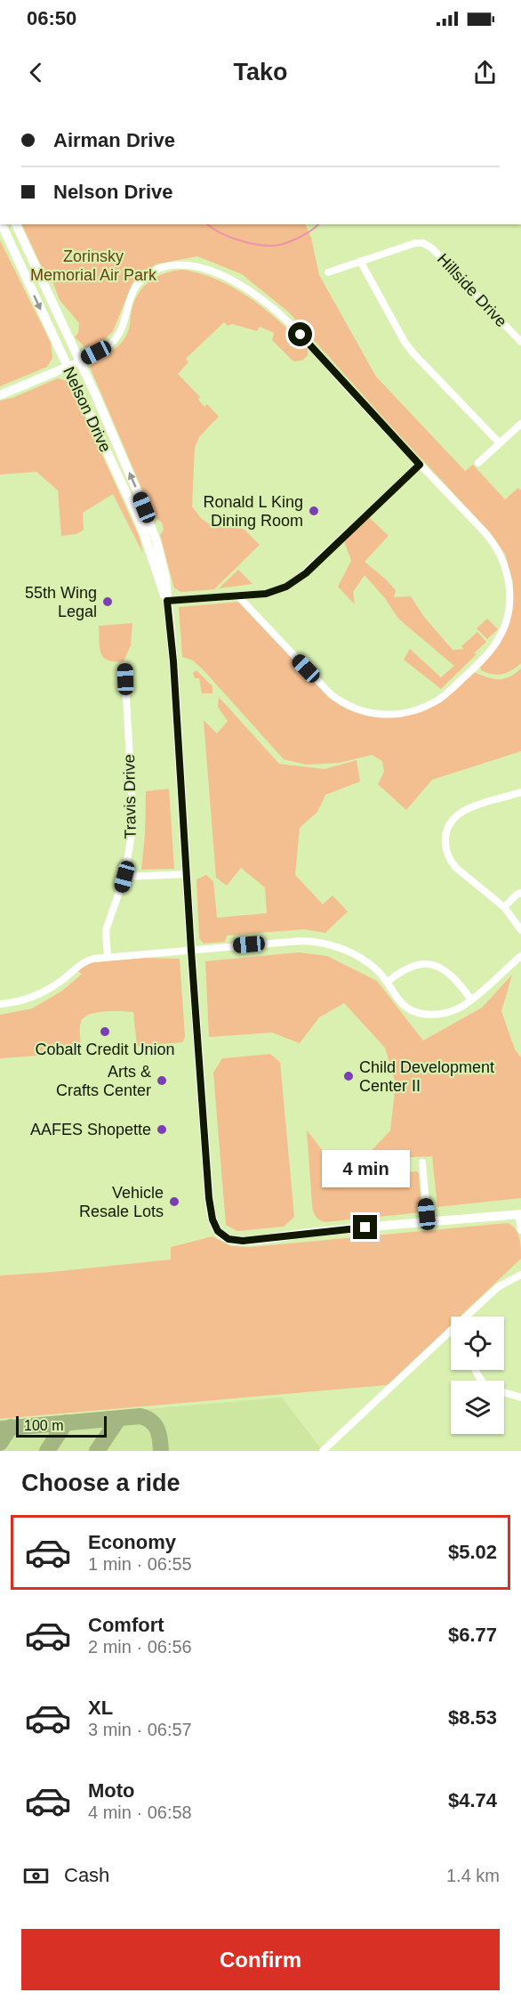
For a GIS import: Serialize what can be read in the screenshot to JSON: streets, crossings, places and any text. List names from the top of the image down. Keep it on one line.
{"streets":{"street":["Hillside Drive","Nelson Drive","Travis Drive"]},"parks":["Zorinsky Memorial Air Park"],"places":["Ronald L King Dining Room","55th Wing Legal","Cobalt Credit Union","Child Development Center II","Arts & Crafts Center","AAFES Shopette","Vehicle Resale Lots"],"scale_bar":"100 m","page":{"status":"06:50","header":"Tako","banner":["Airman Drive","Nelson Drive"],"bubble":"4 min","scale":"100 m","heading":"Choose a ride","list":[{"name":"Economy","note":"1 min · 06:55","value":"$5.02"},{"name":"Comfort","note":"2 min · 06:56","value":"$6.77"},{"name":"XL","note":"3 min · 06:57","value":"$8.53"},{"name":"Moto","note":"4 min · 06:58","value":"$4.74"}],"pay":["Cash","1.4 km"],"buttons":"Confirm"}}
